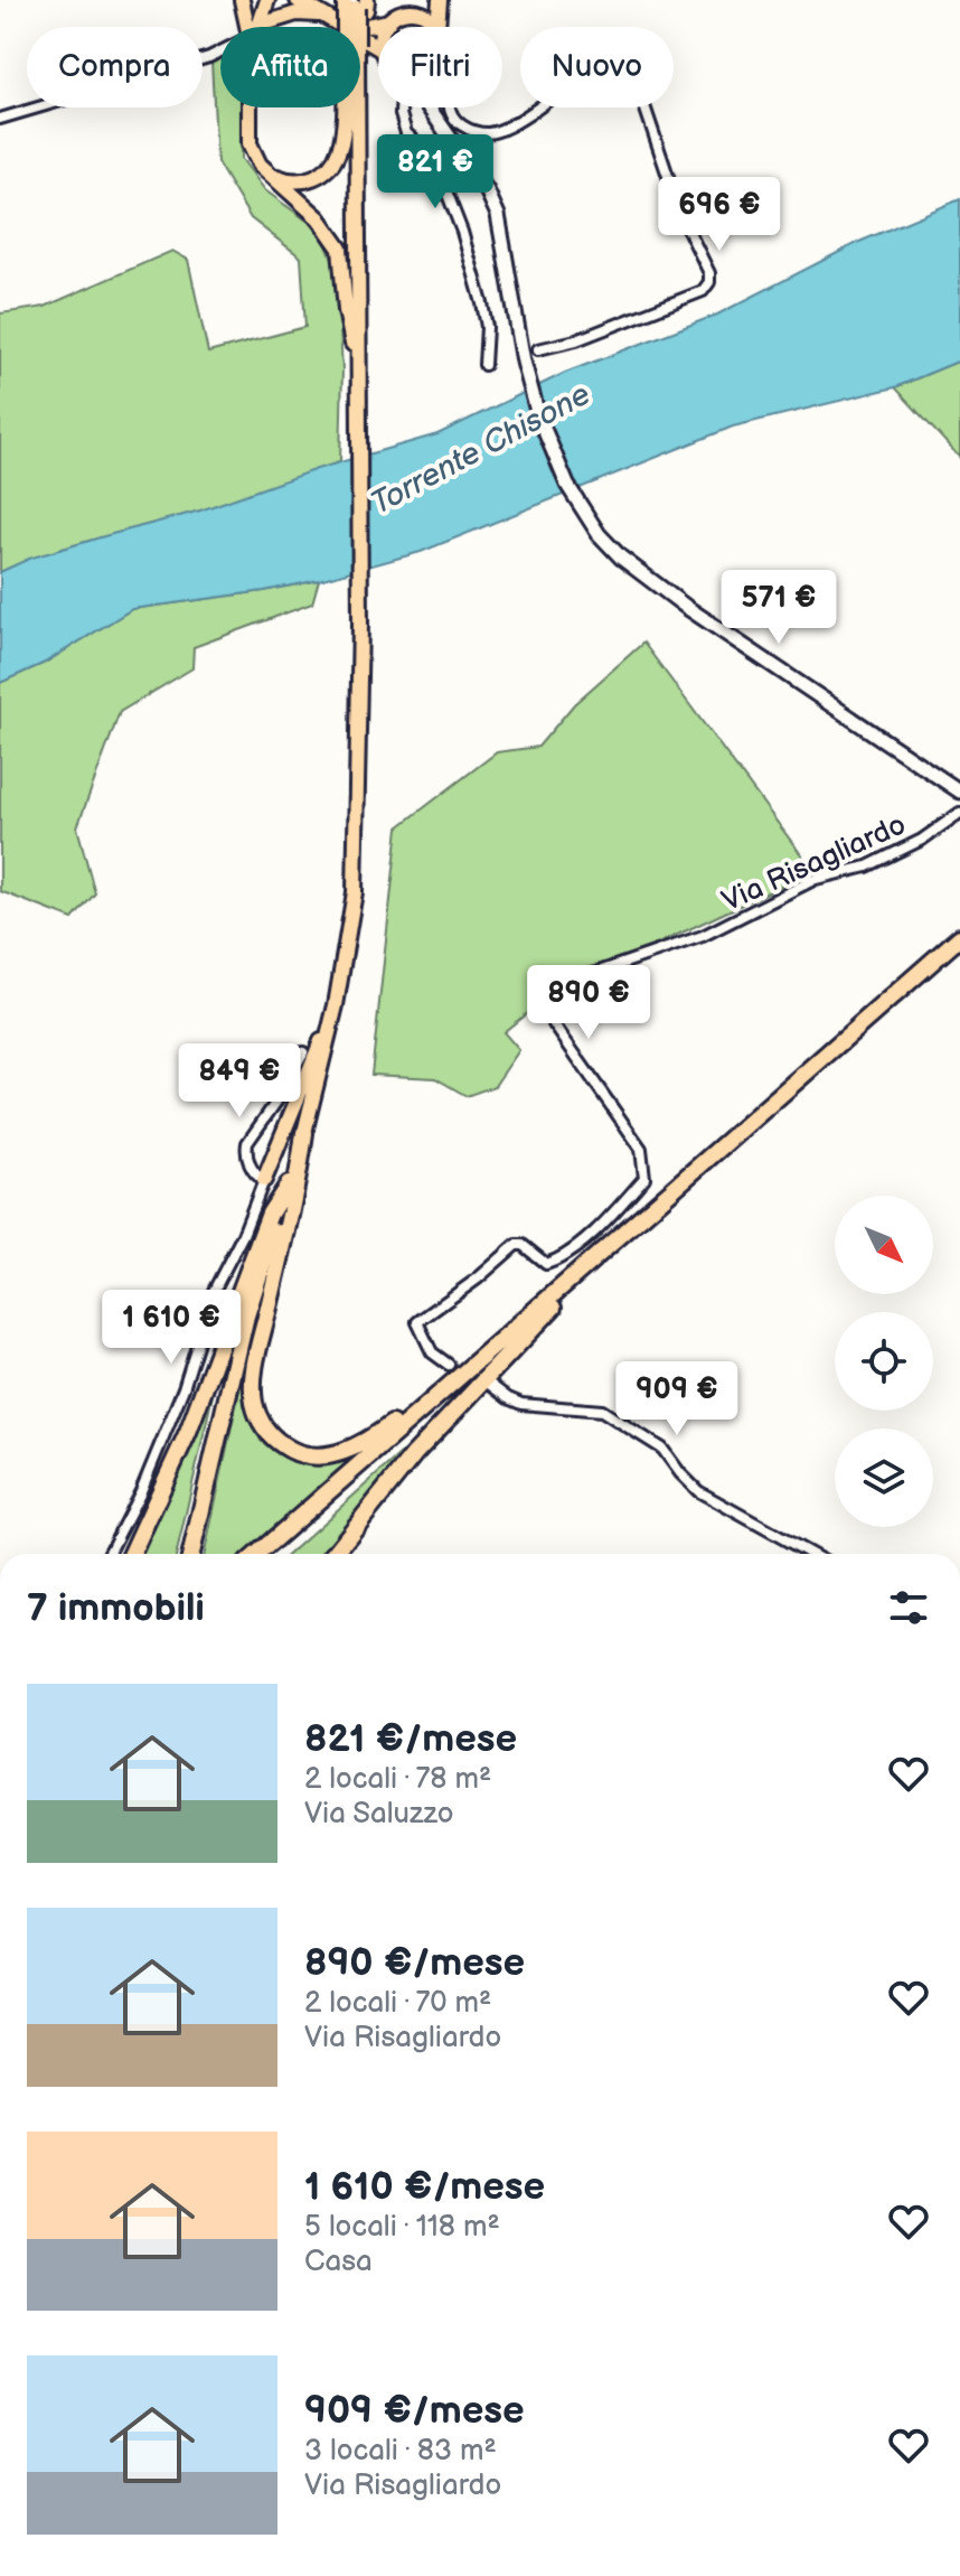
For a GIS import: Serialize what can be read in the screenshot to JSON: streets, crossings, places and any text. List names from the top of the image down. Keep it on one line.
{"streets":{"street":["Via Risagliardo"]},"water":["Torrente Chisone"],"north":"bottom right","page":{"chip":["Compra","Affitta","Filtri","Nuovo"],"price":["821 €","696 €","571 €","890 €","849 €","1 610 €","909 €"],"heading":"7 immobili","list":[{"name":"821 €/mese","note":"2 locali · 78 m² · Via Saluzzo"},{"name":"890 €/mese","note":"2 locali · 70 m² · Via Risagliardo"},{"name":"1 610 €/mese","note":"5 locali · 118 m² · Casa"},{"name":"909 €/mese","note":"3 locali · 83 m² · Via Risagliardo"}]}}
